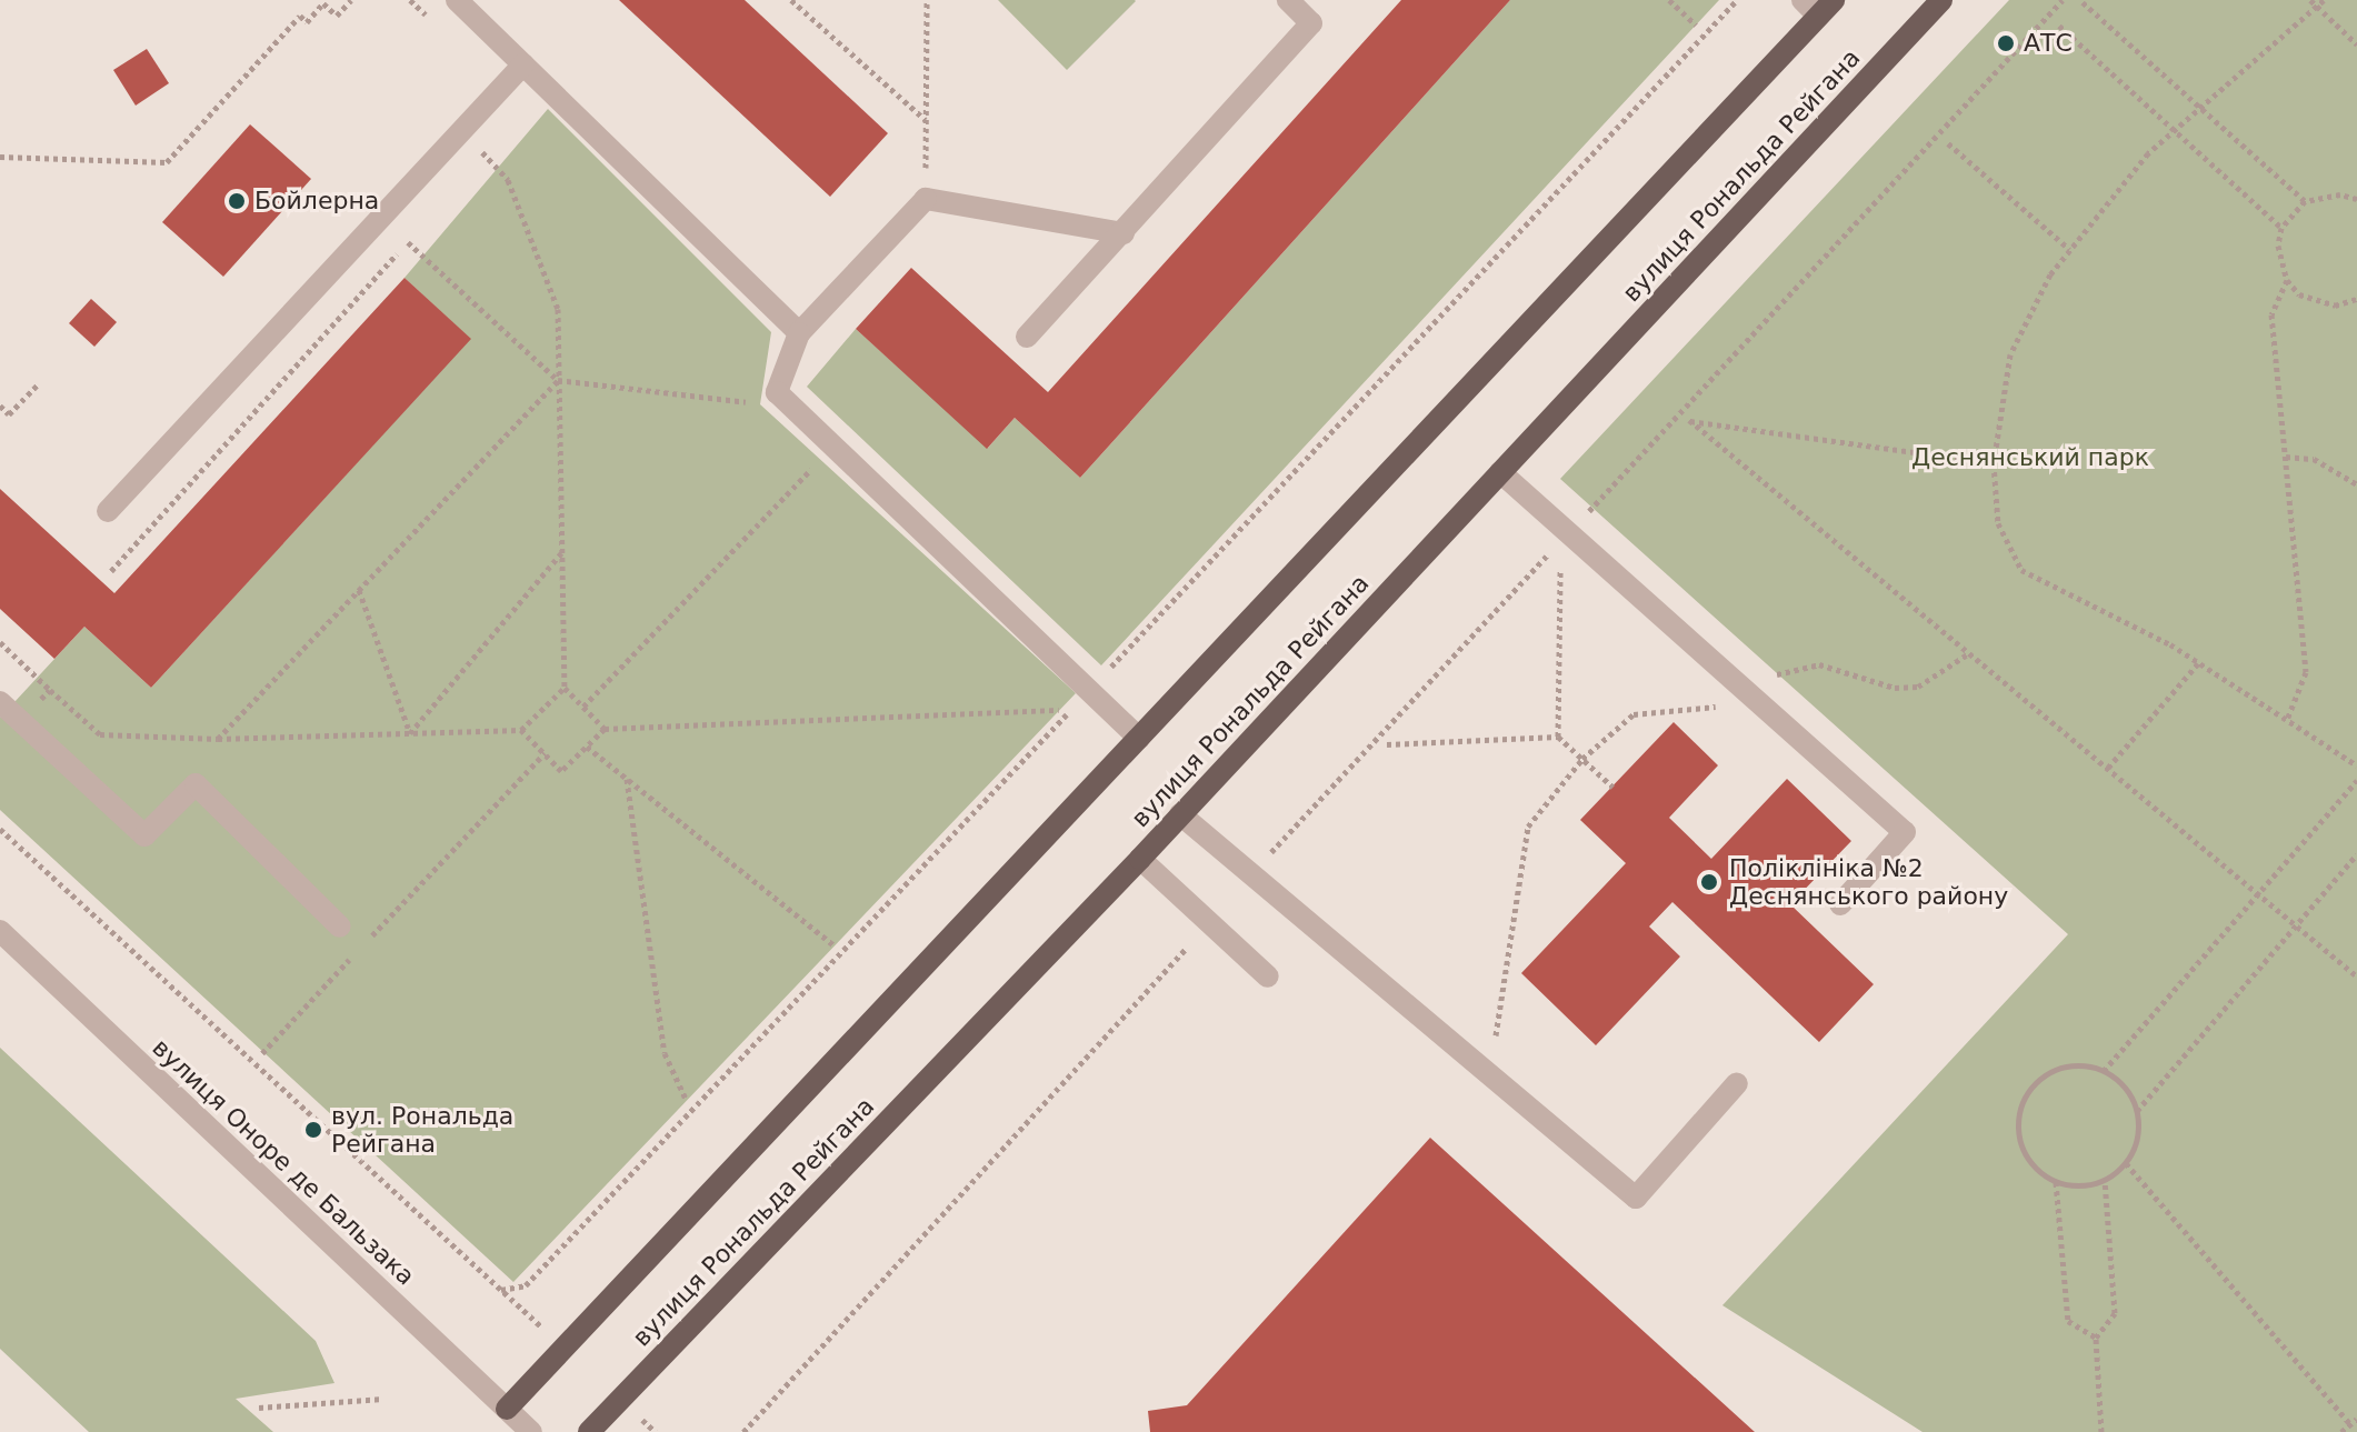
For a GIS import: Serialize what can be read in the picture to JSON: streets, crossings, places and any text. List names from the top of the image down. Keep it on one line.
{"streets":{"main road":["вулиця Рональда Рейгана"],"street":["вулиця Оноре де Бальзака"]},"crossings":[["вулиця Рональда Рейгана","вулиця Оноре де Бальзака"]],"parks":["Деснянський парк"],"places":["АТС","Бойлерна","Поліклініка №2 Деснянського району","вул. Рональда Рейгана"]}
